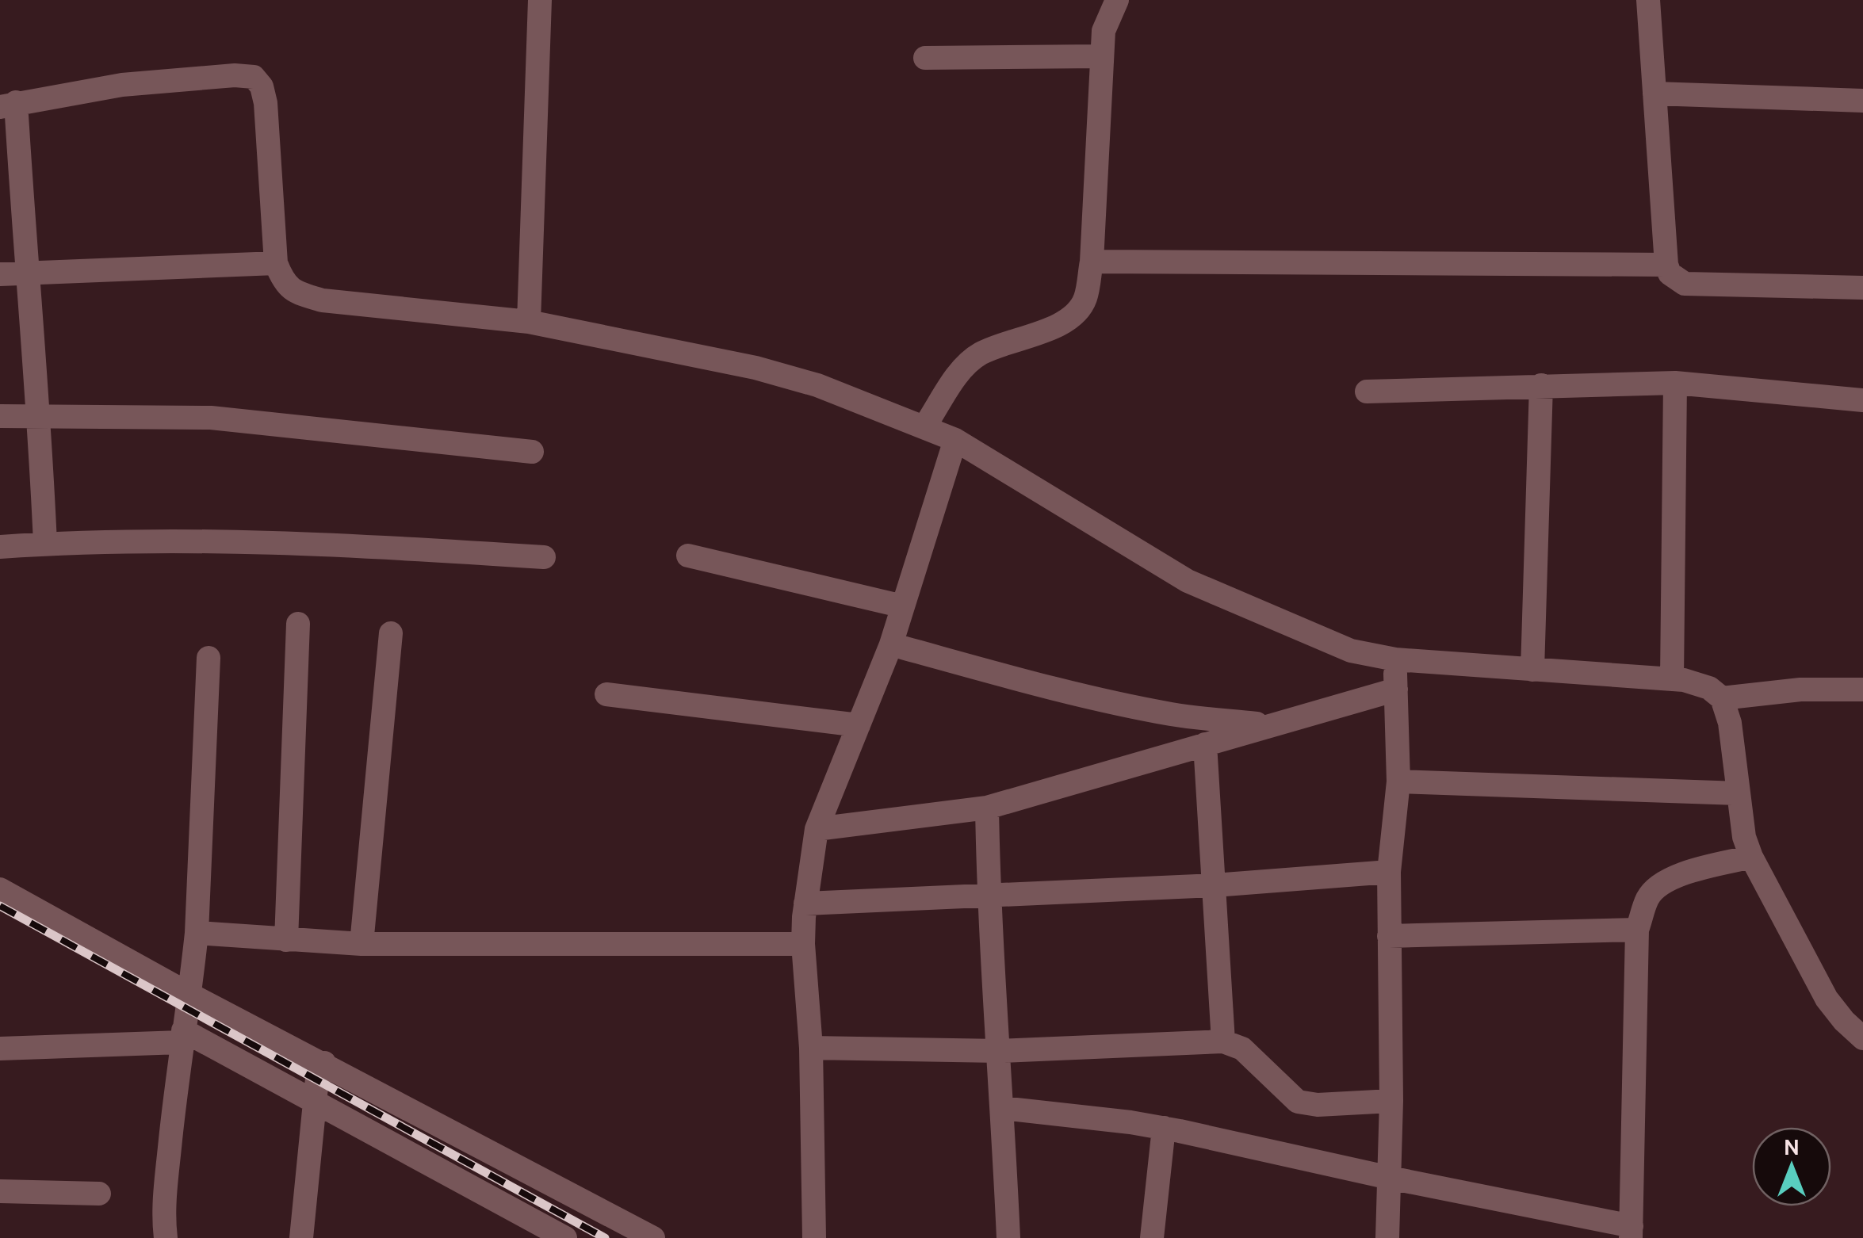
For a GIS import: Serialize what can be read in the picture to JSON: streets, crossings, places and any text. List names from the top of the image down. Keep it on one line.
{"north":"top"}
